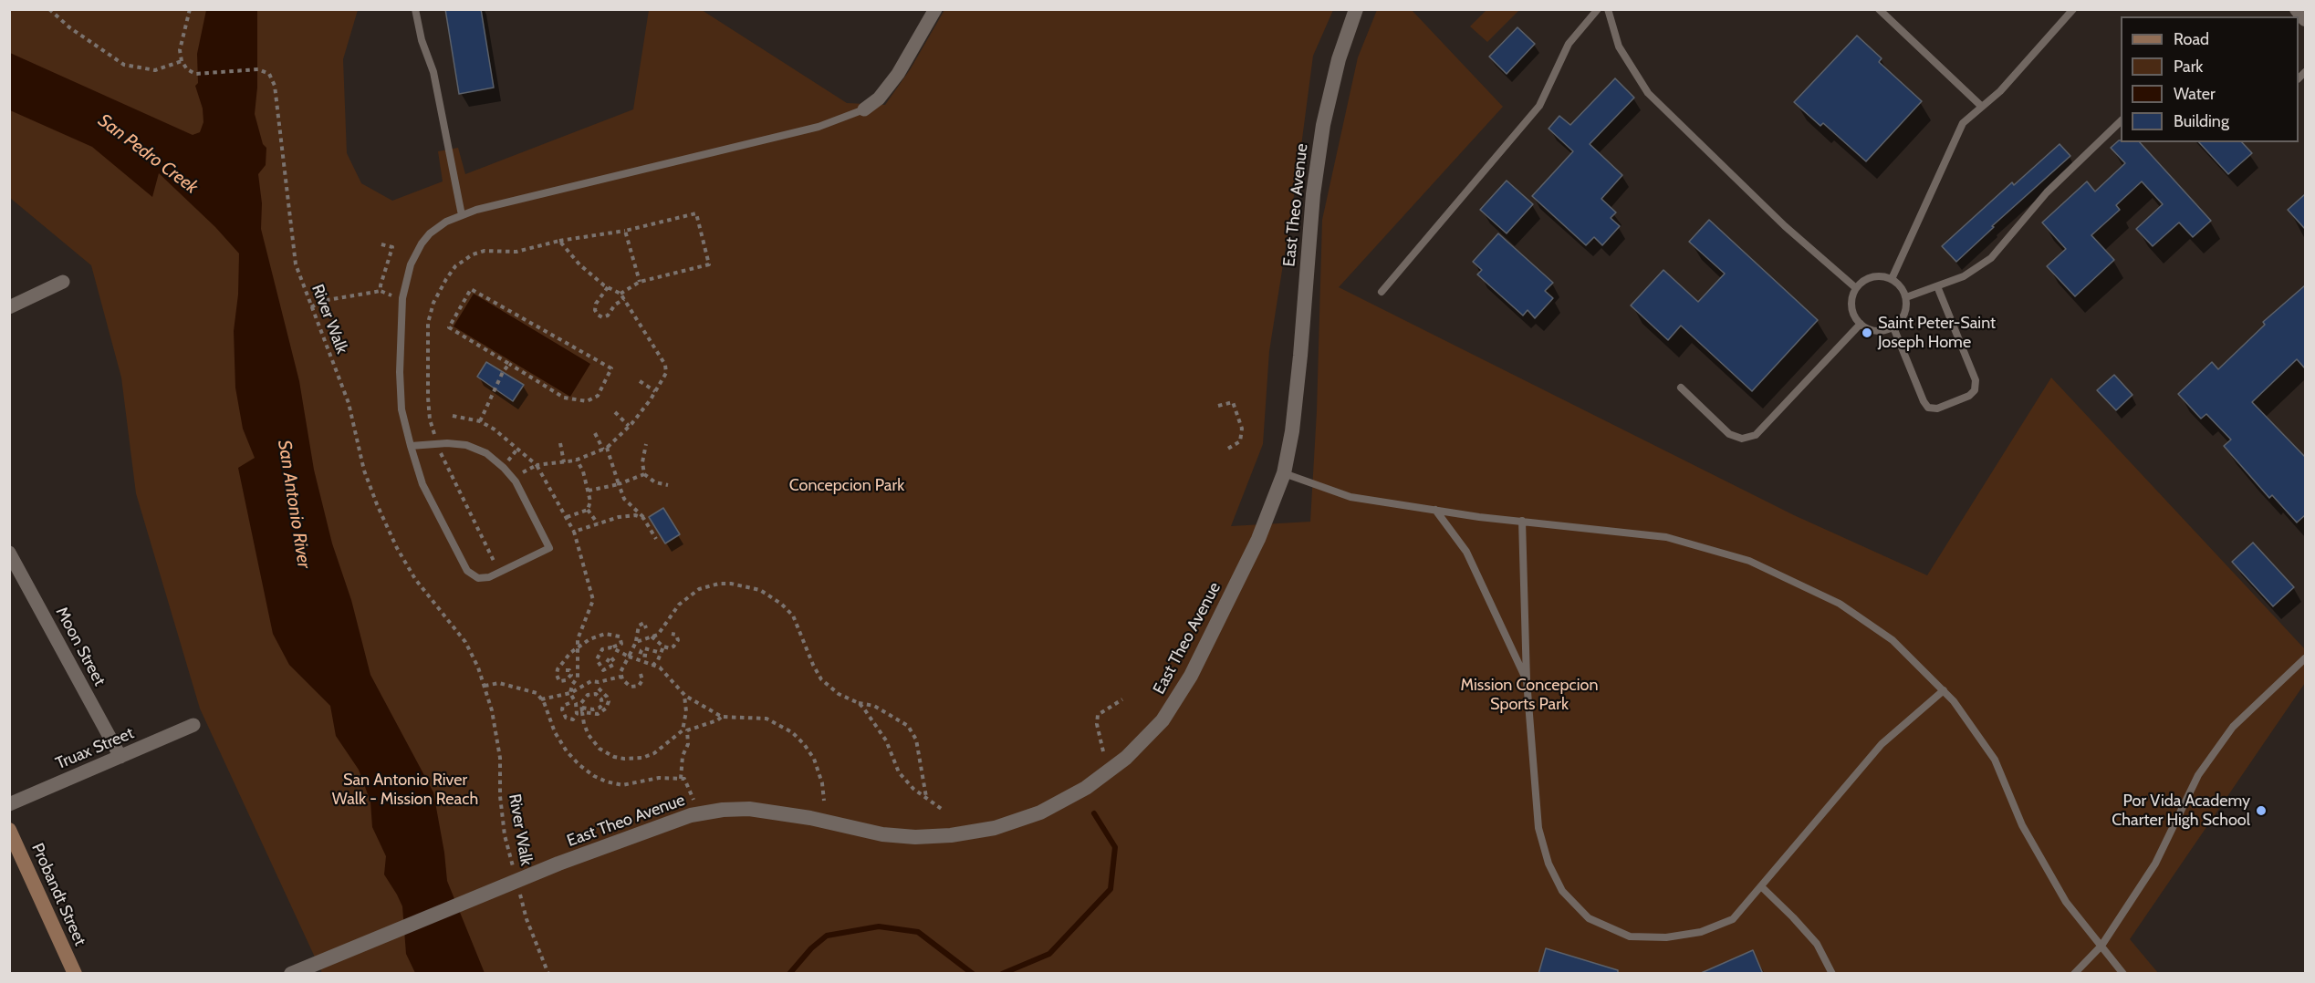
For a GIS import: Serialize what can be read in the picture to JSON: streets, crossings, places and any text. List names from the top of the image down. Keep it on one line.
{"streets":{"main road":["Probandt Street"],"street":["East Theo Avenue","Moon Street","Truax Street"],"path":["River Walk"]},"crossings":[["Moon Street","Truax Street"]],"water":["San Pedro Creek","San Antonio River"],"parks":["Concepcion Park","Mission Concepcion Sports Park","San Antonio River Walk - Mission Reach"],"places":["Saint Peter-Saint Joseph Home","Por Vida Academy Charter High School"],"legend":["Road","Park","Water","Building"]}
